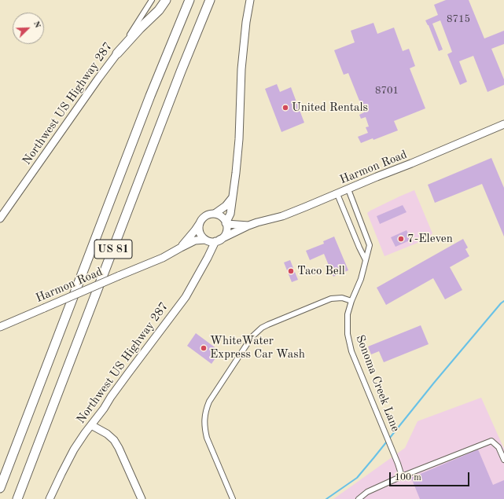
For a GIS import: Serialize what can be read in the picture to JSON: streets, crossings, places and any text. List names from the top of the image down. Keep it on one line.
{"streets":{"highway":["US 81"],"main road":["Northwest US Highway 287","Harmon Road"],"street":["Sonoma Creek Lane"]},"crossings":[["Northwest US Highway 287","Harmon Road"],["Harmon Road","Sonoma Creek Lane"]],"places":["United Rentals","7-Eleven","Taco Bell","WhiteWater Express Car Wash"],"house_numbers":["8715","8701"],"scale_bar":"100 m","north":"top right"}
